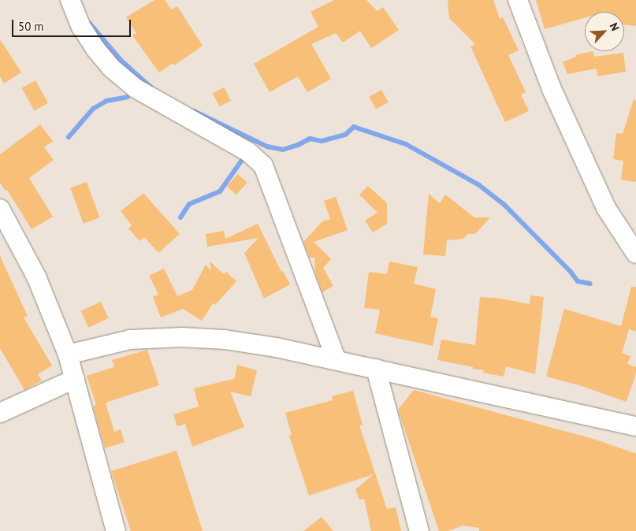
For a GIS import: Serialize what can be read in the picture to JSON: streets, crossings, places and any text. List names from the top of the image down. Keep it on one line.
{"scale_bar":"50 m","north":"top right"}
